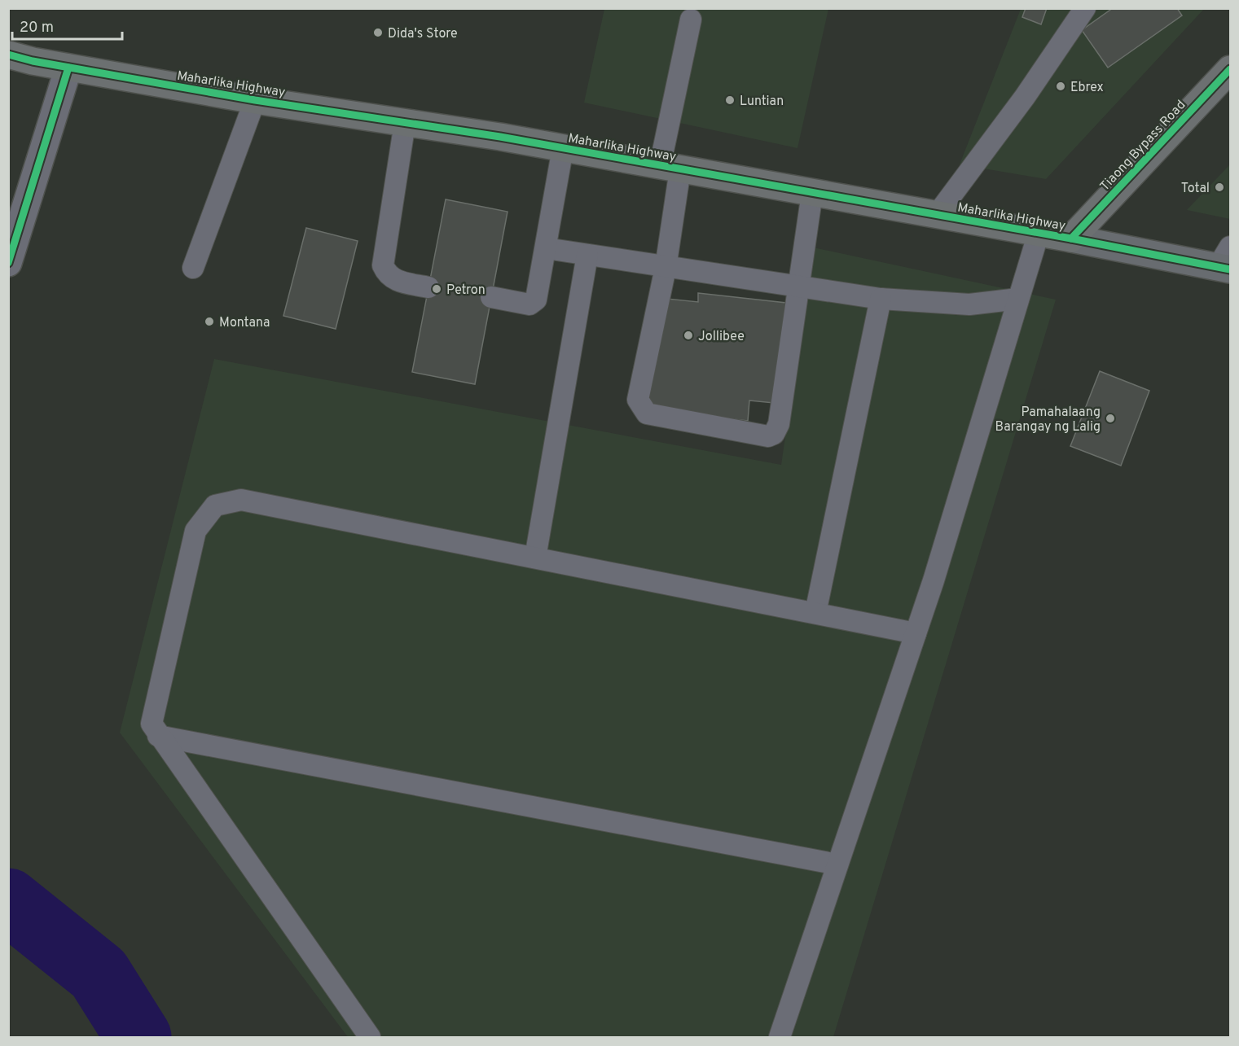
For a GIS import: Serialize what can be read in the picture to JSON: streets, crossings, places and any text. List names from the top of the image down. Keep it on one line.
{"streets":{"highway":["Maharlika Highway","Tiaong Bypass Road"]},"crossings":[["Maharlika Highway","Tiaong Bypass Road"]],"places":["Dida's Store","Ebrex","Luntian","Total","Petron","Montana","Jollibee","Pamahalaang Barangay ng Lalig"],"scale_bar":"20 m"}
